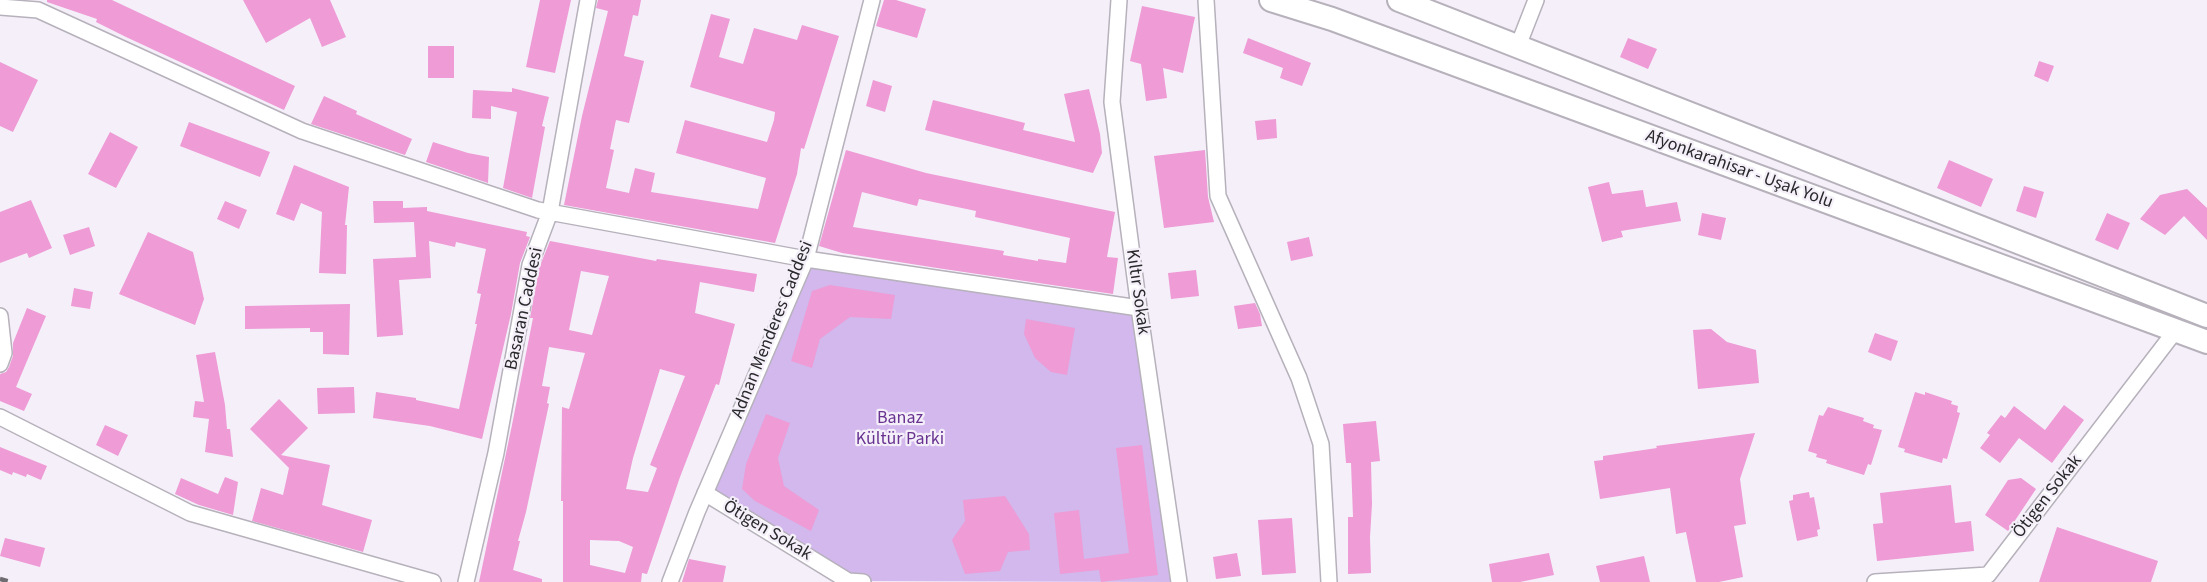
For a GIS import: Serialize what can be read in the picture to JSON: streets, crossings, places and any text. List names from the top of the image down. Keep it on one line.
{"streets":{"highway":["Afyonkarahisar - Uşak Yolu"],"street":["Kıltır Sokak","Basaran Caddesi","Adnan Menderes Caddesi","Ötigen Sokak"]},"crossings":[["Afyonkarahisar - Uşak Yolu","Ötigen Sokak"],["Adnan Menderes Caddesi","Ötigen Sokak"]],"parks":["Banaz Kültür Parki"]}
